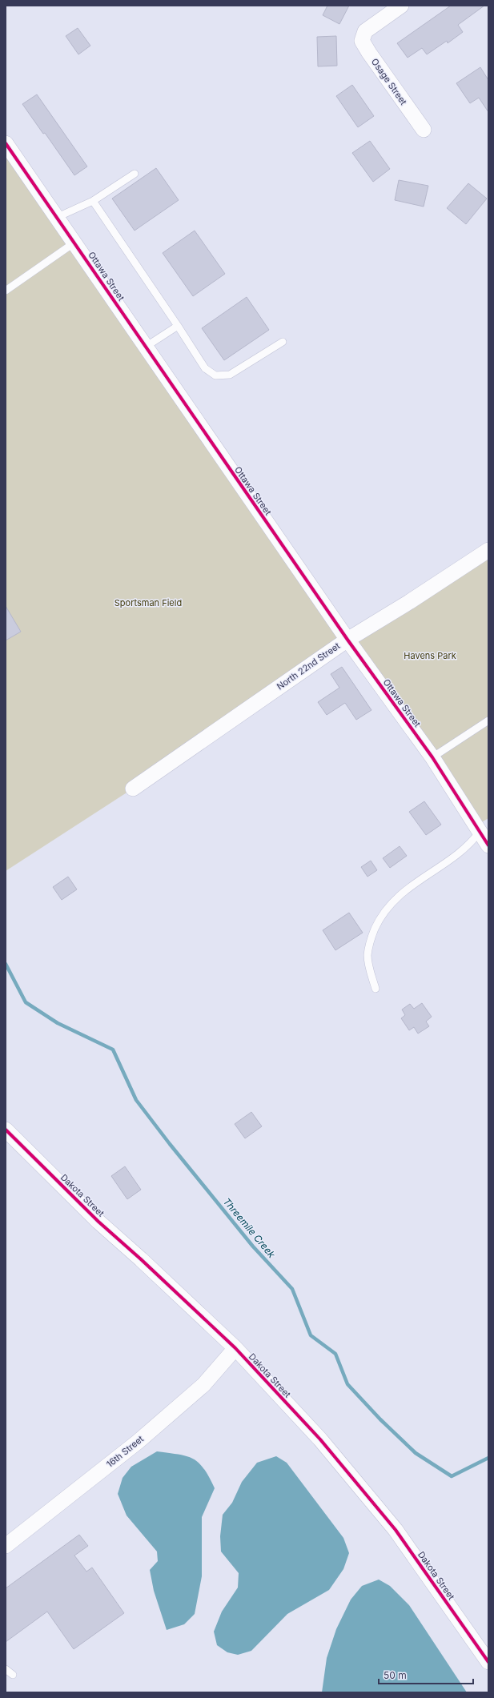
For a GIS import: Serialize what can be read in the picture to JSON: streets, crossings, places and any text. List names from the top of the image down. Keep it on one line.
{"streets":{"street":["Osage Street","Ottawa Street","North 22nd Street","Dakota Street","16th Street"]},"crossings":[["Ottawa Street","North 22nd Street"],["Dakota Street","16th Street"]],"water":["Threemile Creek"],"parks":["Sportsman Field","Havens Park"],"scale_bar":"50 m"}
